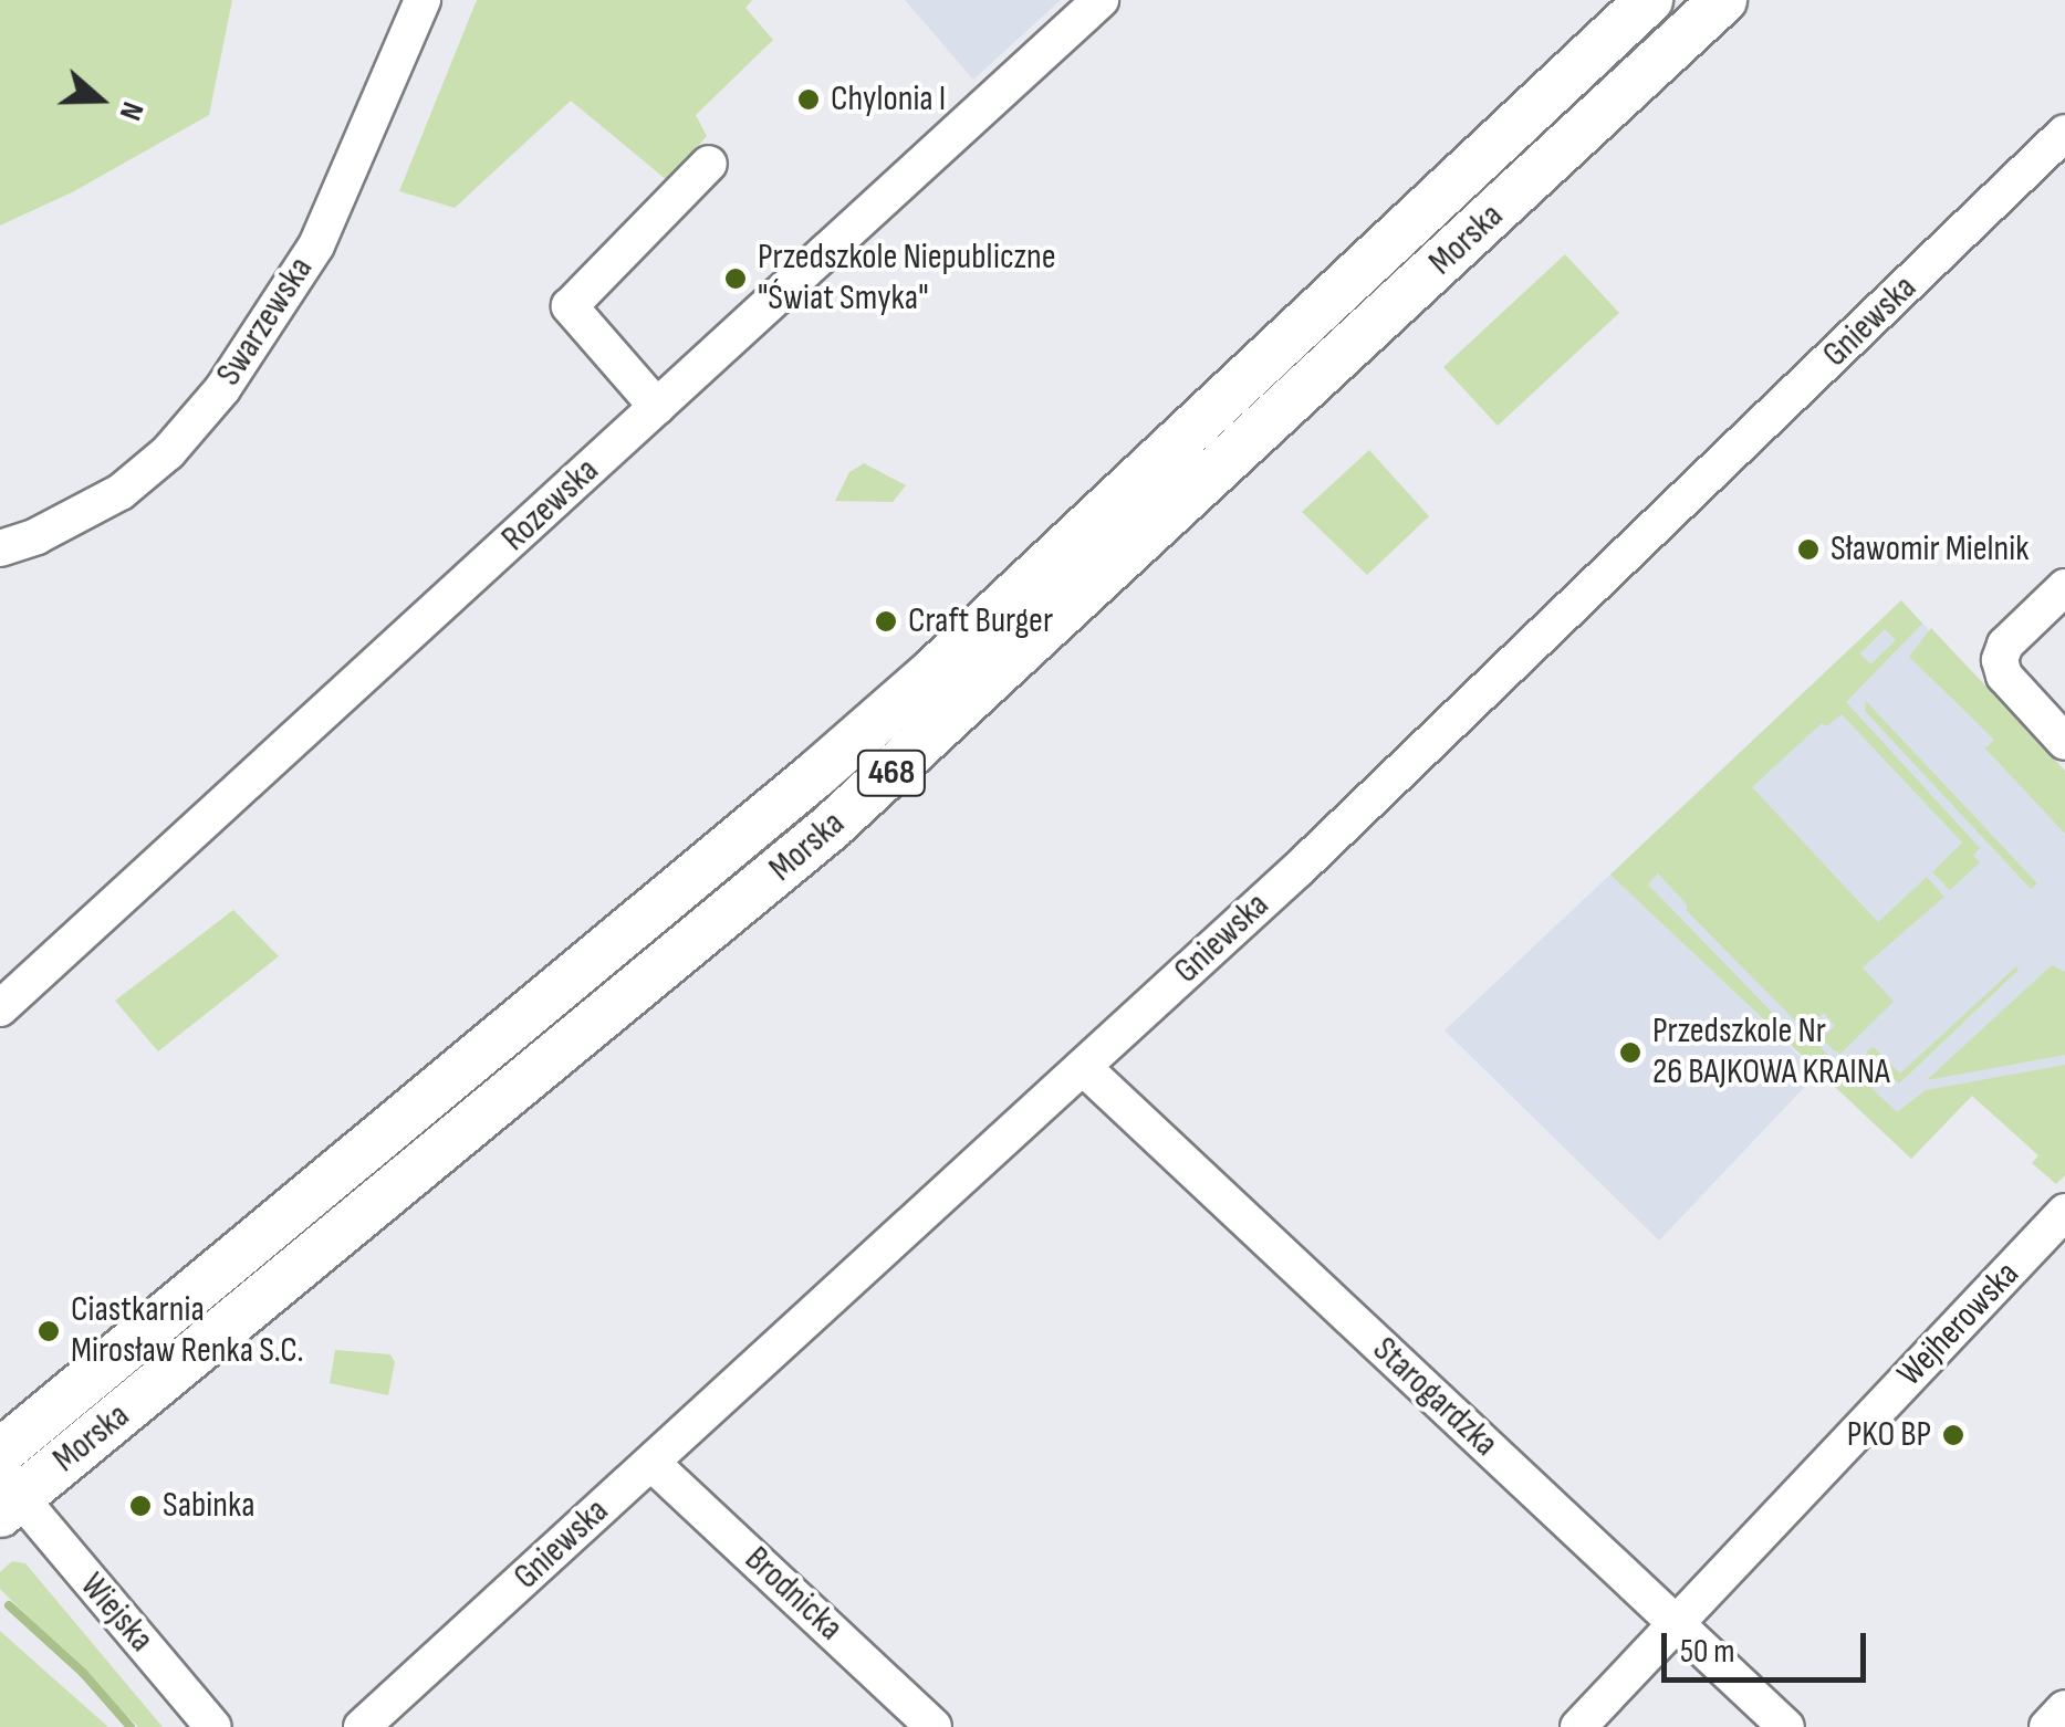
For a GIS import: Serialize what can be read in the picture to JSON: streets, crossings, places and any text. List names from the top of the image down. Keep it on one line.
{"streets":{"main road":["Morska","468"],"street":["Swarzewska","Gniewska","Rozewska","Wejherowska","Starogardzka","Brodnicka","Wiejska"]},"crossings":[["Morska","Wiejska"],["Gniewska","Starogardzka"],["Gniewska","Brodnicka"],["Wejherowska","Starogardzka"]],"places":["Chylonia I","Przedszkole Niepubliczne \"Świat Smyka\"","Sławomir Mielnik","Craft Burger","Przedszkole Nr 26 BAJKOWA KRAINA","Ciastkarnia Mirosław Renka S.C.","PKO BP","Sabinka"],"scale_bar":"50 m","north":"right"}
